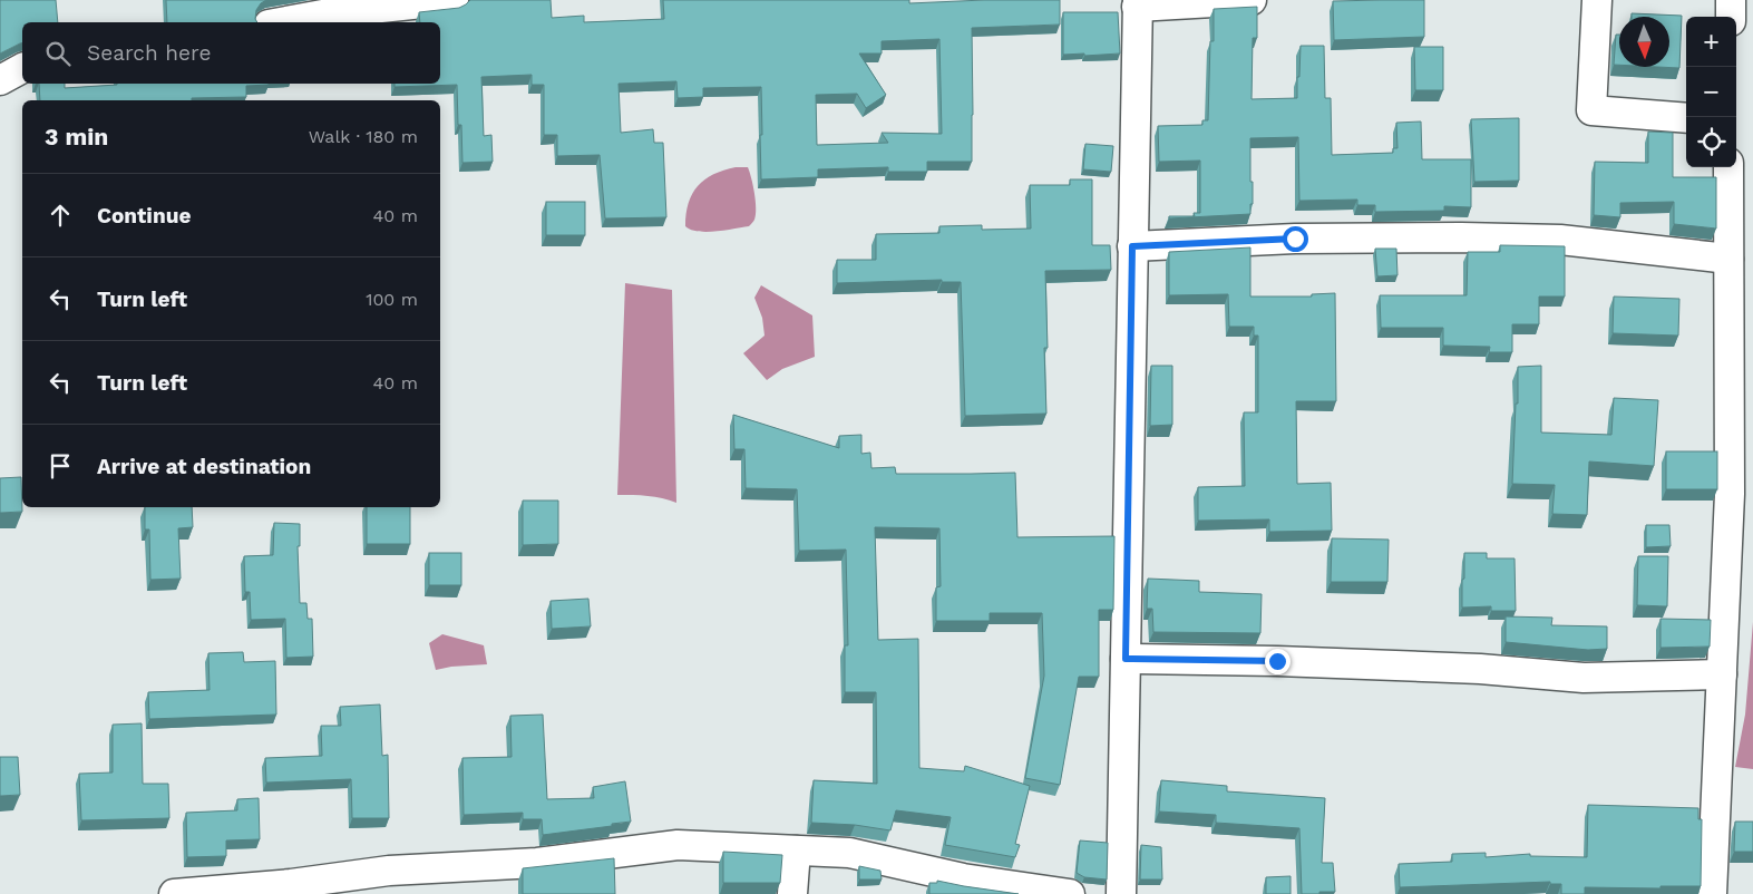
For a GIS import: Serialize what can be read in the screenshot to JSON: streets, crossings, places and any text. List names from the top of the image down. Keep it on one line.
{"north":"bottom","page":{"map_buttons":["+","−"],"search":"Search here","heading":["3 min","Walk · 180 m"],"list":[["Continue","40 m"],["Turn left","100 m"],["Turn left","40 m"],"Arrive at destination"]}}
